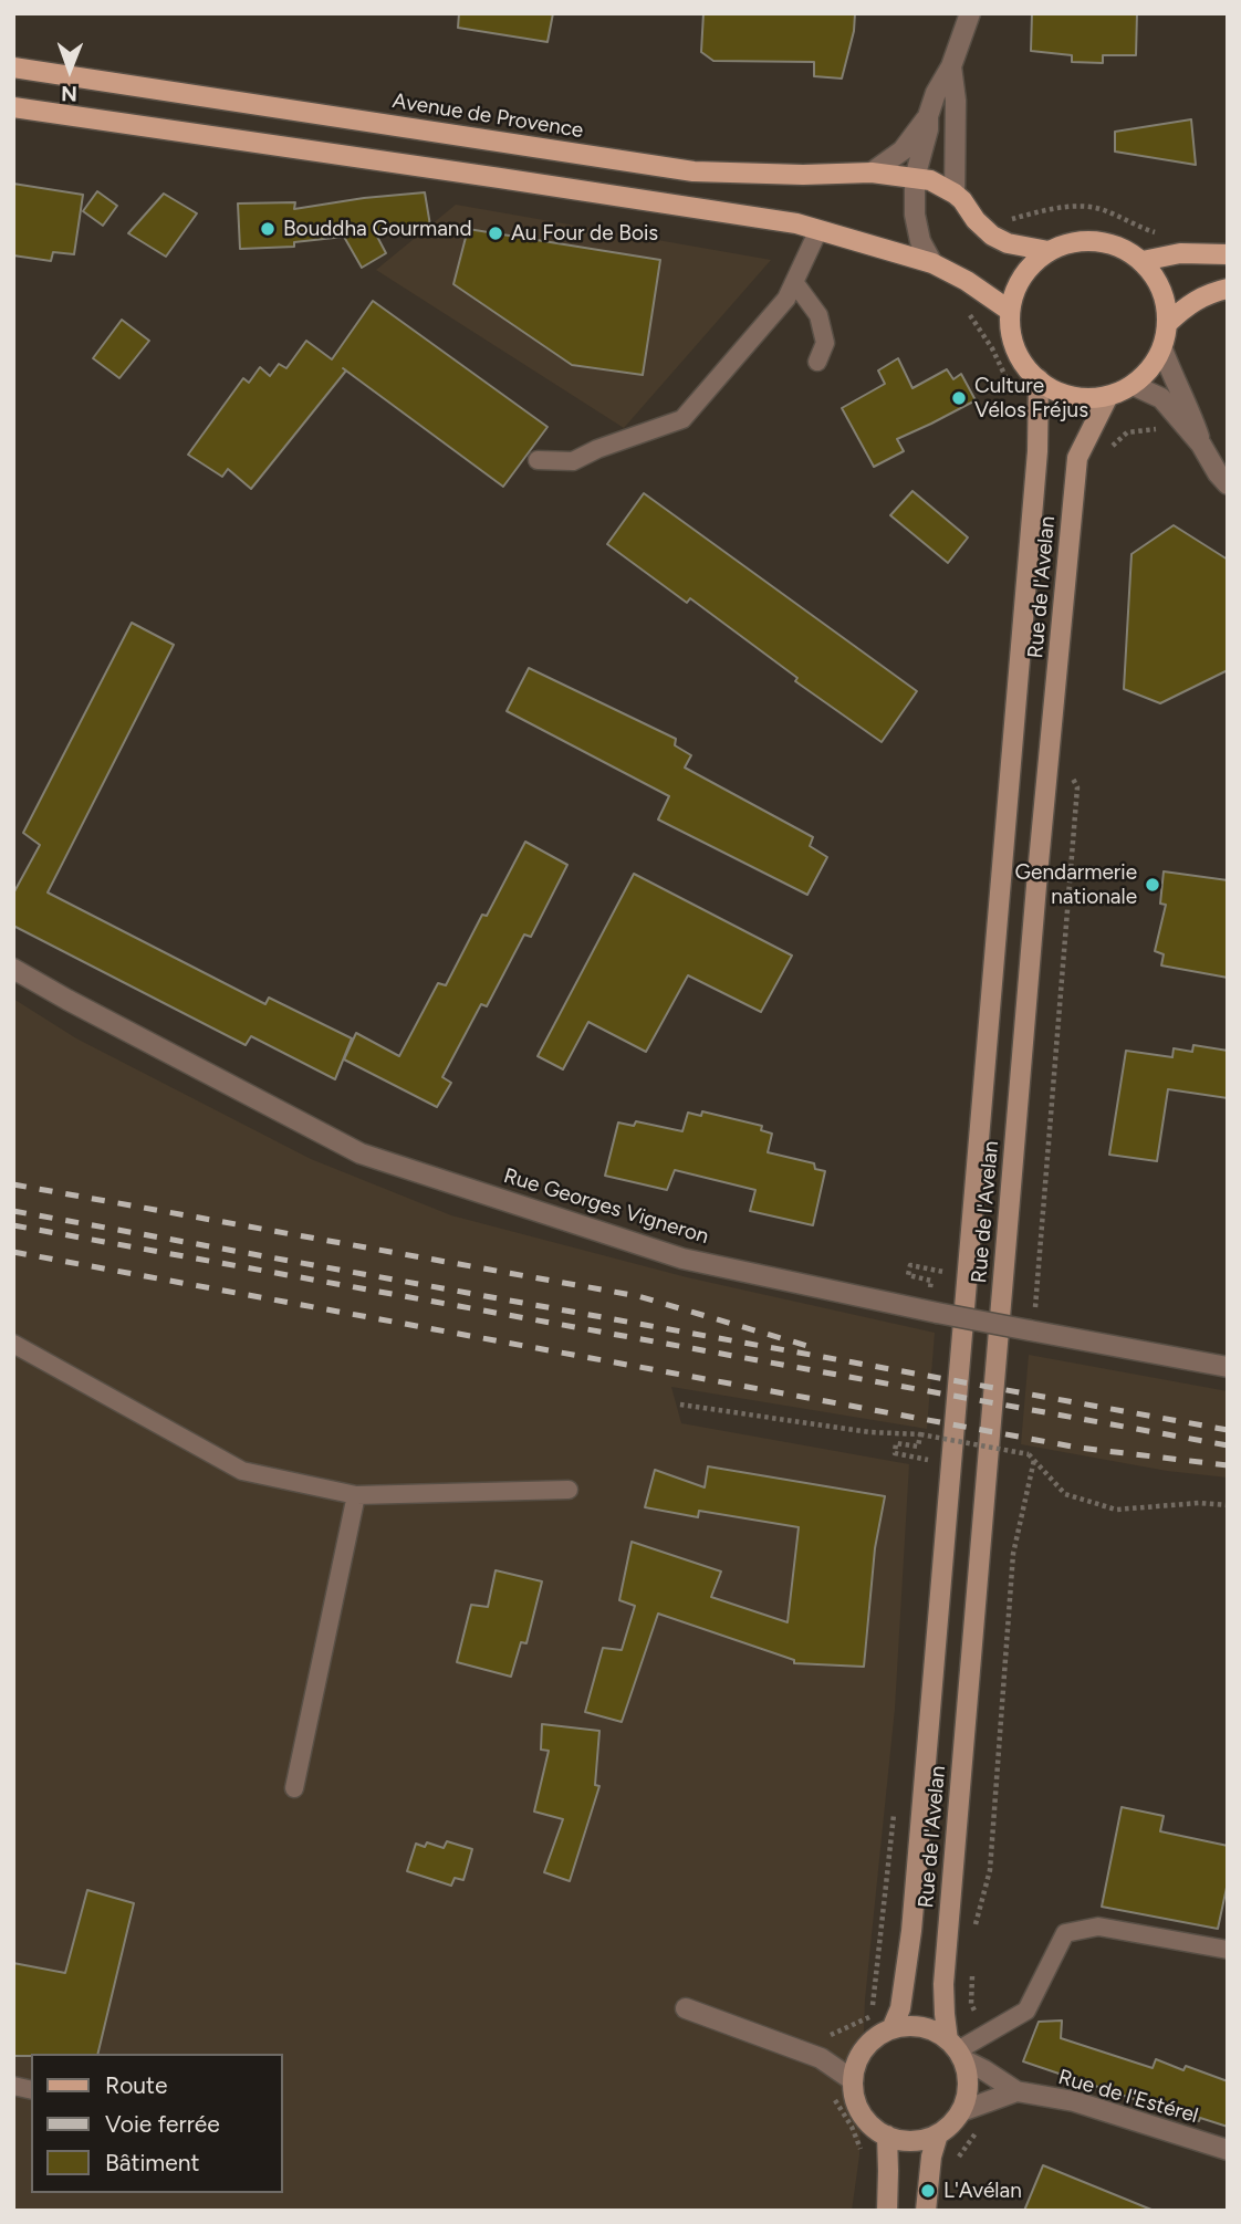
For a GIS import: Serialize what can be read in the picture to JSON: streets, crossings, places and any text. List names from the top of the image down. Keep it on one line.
{"streets":{"main road":["Avenue de Provence","Rue de l'Avelan"],"street":["Rue Georges Vigneron","Rue de l'Estérel"]},"crossings":[["Rue de l'Avelan","Rue de l'Estérel"]],"places":["Bouddha Gourmand","Au Four de Bois","Culture Vélos Fréjus","Gendarmerie nationale","L'Avélan"],"legend":["Route","Voie ferrée","Bâtiment"],"north":"bottom"}
